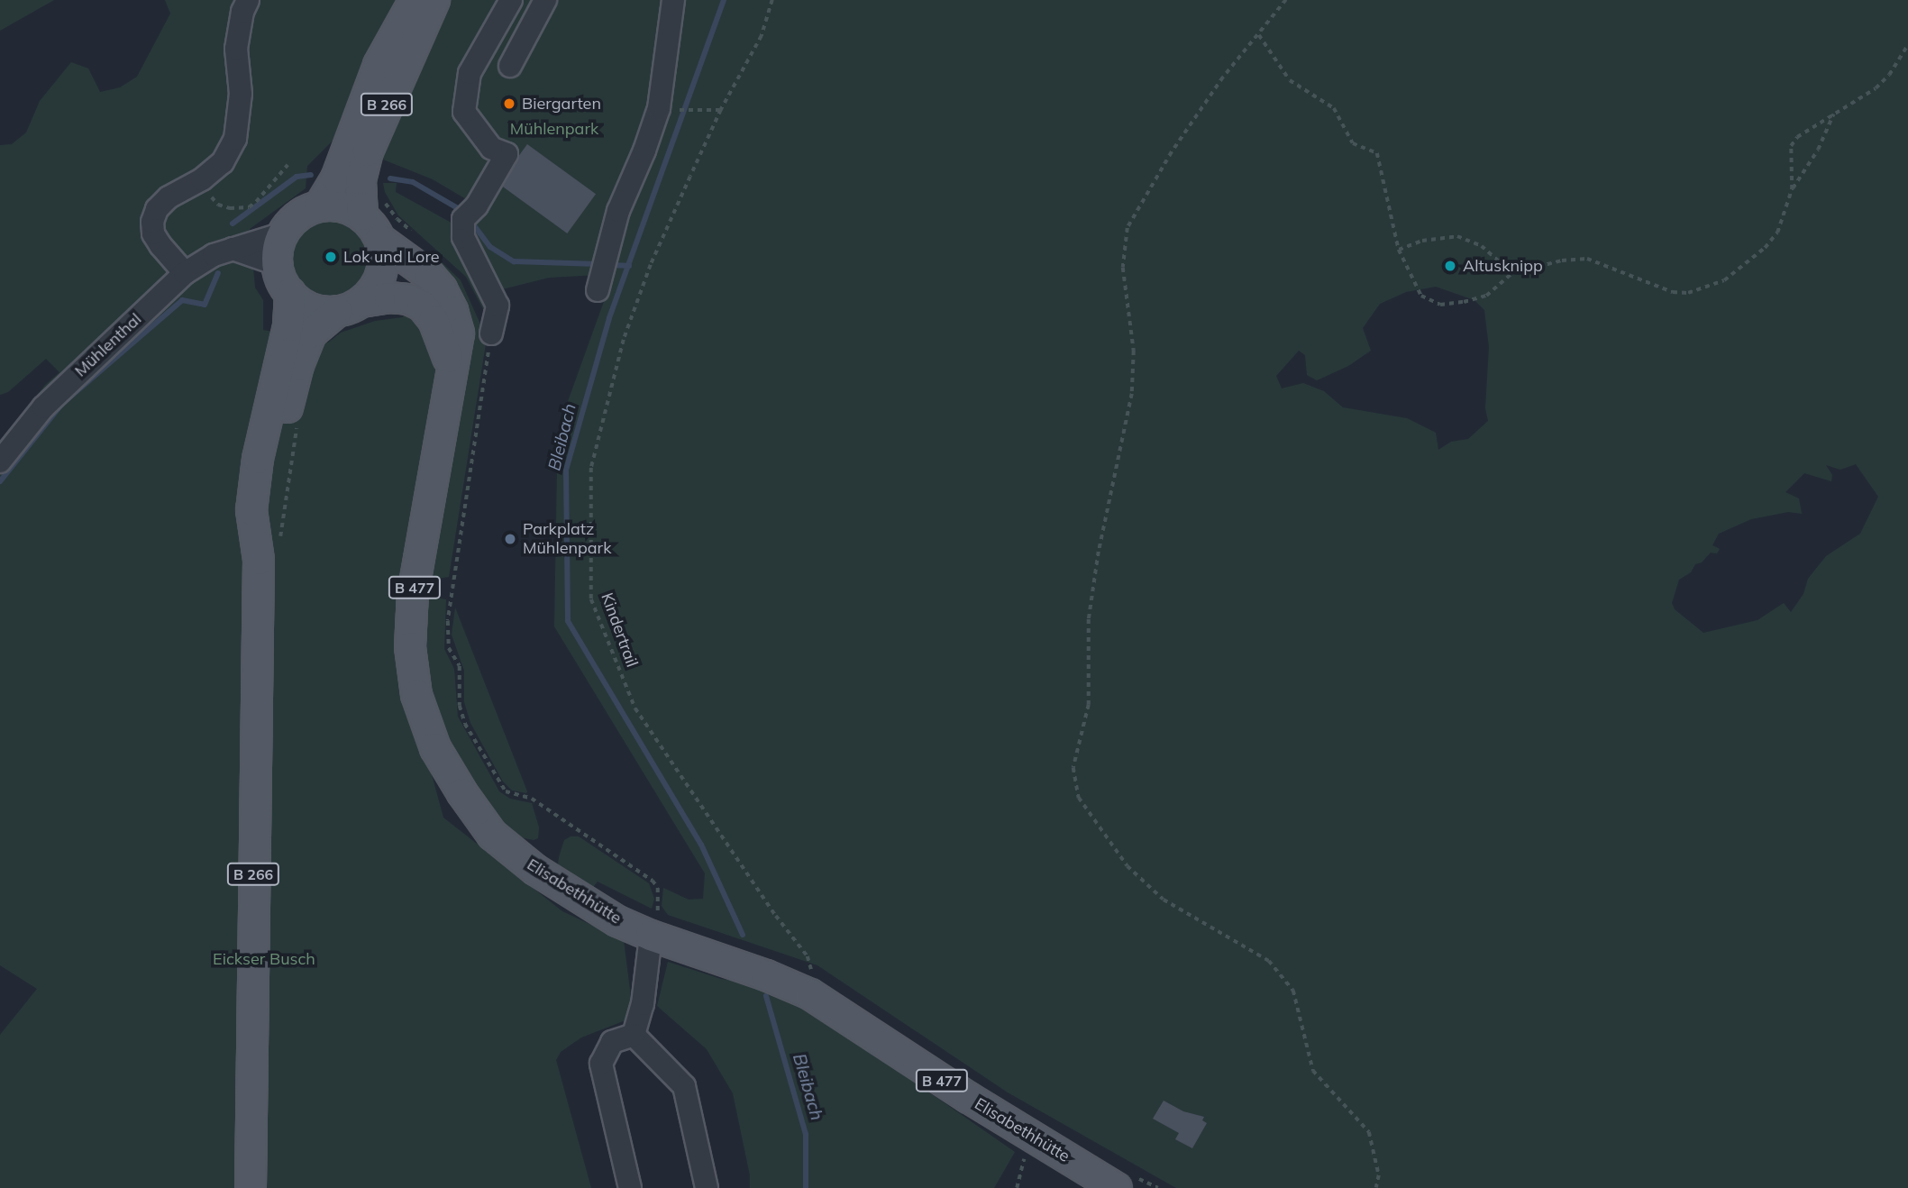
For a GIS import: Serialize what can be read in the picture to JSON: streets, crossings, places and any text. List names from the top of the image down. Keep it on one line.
{"streets":{"main road":["B 266","B 477","Elisabethhütte"],"lane":["Mühlenthal"],"path":["Kindertrail"]},"crossings":[["B 266","Mühlenthal"],["B 266","B 477"],["Mühlenthal","B 477"],["B 477","Elisabethhütte"]],"water":["Bleibach"],"parks":["Mühlenpark","Eickser Busch"],"places":["Biergarten","Lok und Lore","Altusknipp","Parkplatz Mühlenpark"]}
